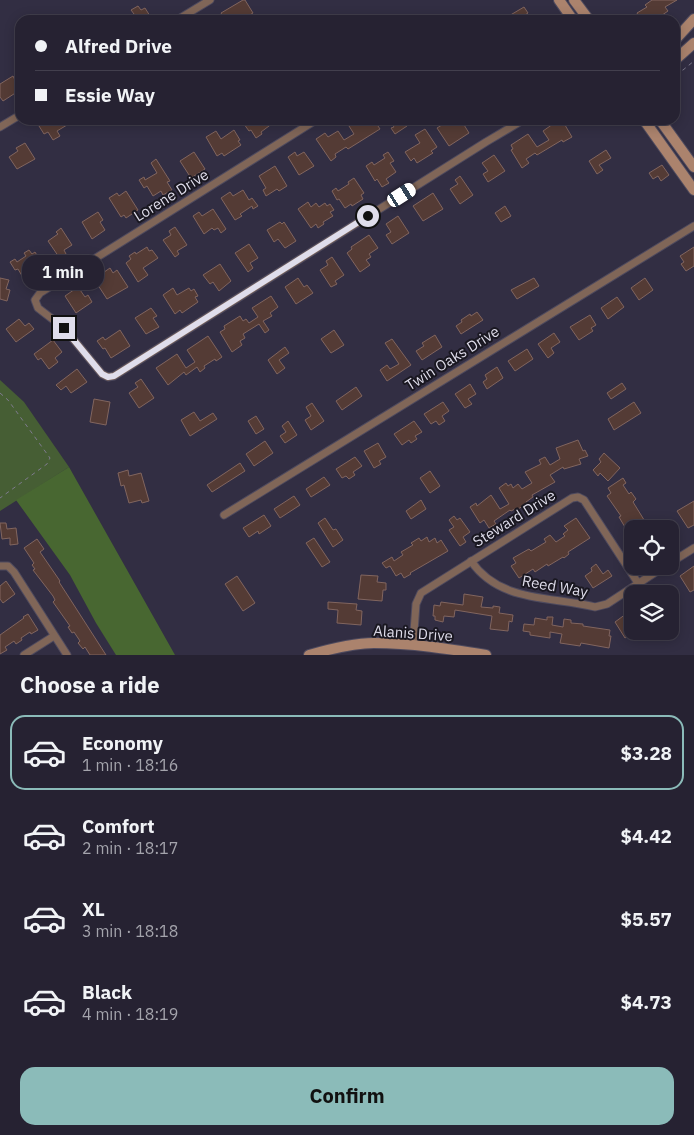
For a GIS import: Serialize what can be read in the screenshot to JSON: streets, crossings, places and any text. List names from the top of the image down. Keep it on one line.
{"streets":{"main road":["Alanis Drive"],"street":["Lorene Drive","Twin Oaks Drive","Steward Drive","Reed Way"]},"crossings":[["Steward Drive","Reed Way"],["Steward Drive","Alanis Drive"]],"page":{"banner":["Alfred Drive","Essie Way"],"bubble":"1 min","heading":"Choose a ride","list":[{"name":"Economy","note":"1 min · 18:16","value":"$3.28"},{"name":"Comfort","note":"2 min · 18:17","value":"$4.42"},{"name":"XL","note":"3 min · 18:18","value":"$5.57"},{"name":"Black","note":"4 min · 18:19","value":"$4.73"}],"buttons":"Confirm"}}
